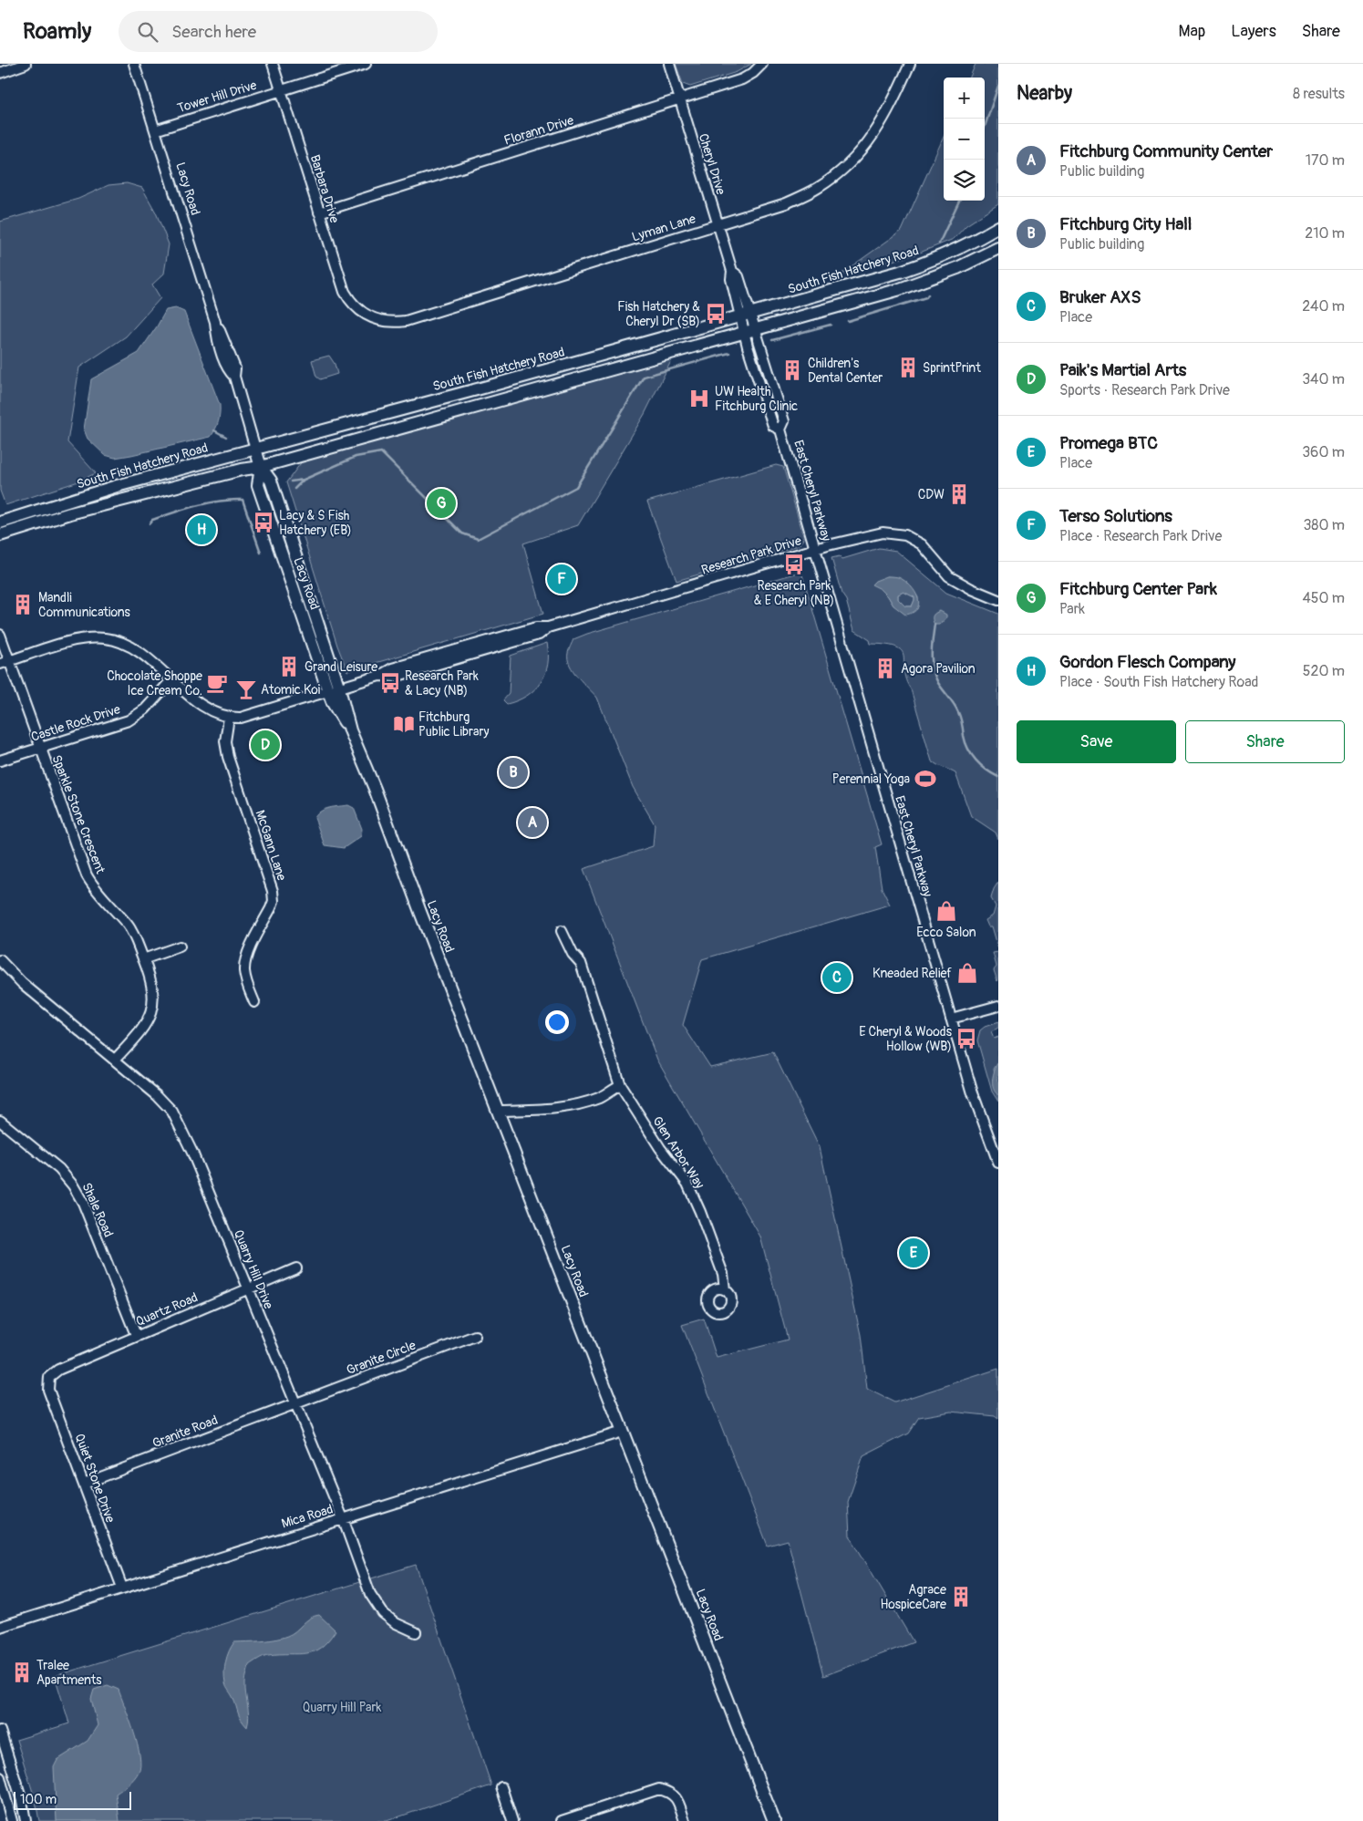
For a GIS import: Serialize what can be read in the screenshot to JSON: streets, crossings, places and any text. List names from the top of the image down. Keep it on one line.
{"streets":{"main road":["Lacy Road","South Fish Hatchery Road"],"street":["Tower Hill Drive","Florann Drive","Cheryl Drive","Barbara Drive","Lyman Lane","East Cheryl Parkway","Research Park Drive","Castle Rock Drive","Sparkle Stone Crescent","McGann Lane","Glen Arbor Way","Shale Road","Quarry Hill Drive","Quartz Road","Granite Circle","Granite Road","Quiet Stone Drive","Mica Road"]},"crossings":[["Tower Hill Drive","Lacy Road"],["Tower Hill Drive","Barbara Drive"],["Florann Drive","Cheryl Drive"],["Florann Drive","Barbara Drive"],["Cheryl Drive","Lyman Lane"],["Cheryl Drive","South Fish Hatchery Road"],["Cheryl Drive","East Cheryl Parkway"],["Lacy Road","South Fish Hatchery Road"],["Lacy Road","Research Park Drive"],["Lacy Road","Mica Road"],["Barbara Drive","Lyman Lane"],["South Fish Hatchery Road","East Cheryl Parkway"],["East Cheryl Parkway","Research Park Drive"],["Research Park Drive","Castle Rock Drive"],["Research Park Drive","Sparkle Stone Crescent"],["Research Park Drive","McGann Lane"],["Castle Rock Drive","Sparkle Stone Crescent"],["Sparkle Stone Crescent","Quarry Hill Drive"],["Shale Road","Quartz Road"],["Quarry Hill Drive","Quartz Road"],["Quarry Hill Drive","Granite Circle"],["Quarry Hill Drive","Granite Road"],["Quarry Hill Drive","Mica Road"],["Quartz Road","Quiet Stone Drive"],["Granite Circle","Granite Road"],["Granite Road","Quiet Stone Drive"],["Quiet Stone Drive","Mica Road"]],"parks":["Quarry Hill Park"],"places":{"bus stop":["Fish Hatchery & Cheryl Dr (SB)","Lacy & S Fish Hatchery (EB)","Research Park & E Cheryl (NB)","Research Park & Lacy (NB)","E Cheryl & Woods Hollow (WB)"],"building":["SprintPrint","Children's Dental Center","CDW","Mandli Communications","Grand Leisure","Agora Pavilion","Agrace HospiceCare","Tralee Apartments"],"hospital":["UW Health Fitchburg Clinic"],"cafe":["Chocolate Shoppe Ice Cream Co."],"bar":["Atomic Koi"],"library":["Fitchburg Public Library"],"sports":["Perennial Yoga"],"shop":["Ecco Salon","Kneaded Relief"]},"scale_bar":"100 m","page":{"header":"Roamly","search":"Search here","nav":["Map","Layers","Share"],"heading":["Nearby","8 results"],"map_buttons":["+","−"],"list":[{"mark":"A","name":"Fitchburg Community Center","note":"Public building","value":"170 m"},{"mark":"B","name":"Fitchburg City Hall","note":"Public building","value":"210 m"},{"mark":"C","name":"Bruker AXS","note":"Place","value":"240 m"},{"mark":"D","name":"Paik's Martial Arts","note":"Sports · Research Park Drive","value":"340 m"},{"mark":"E","name":"Promega BTC","note":"Place","value":"360 m"},{"mark":"F","name":"Terso Solutions","note":"Place · Research Park Drive","value":"380 m"},{"mark":"G","name":"Fitchburg Center Park","note":"Park","value":"450 m"},{"mark":"H","name":"Gordon Flesch Company","note":"Place · South Fish Hatchery Road","value":"520 m"}],"pins":["G","H","F","D","B","A","C","E"],"buttons":["Save","Share"],"scale":"100 m"}}
